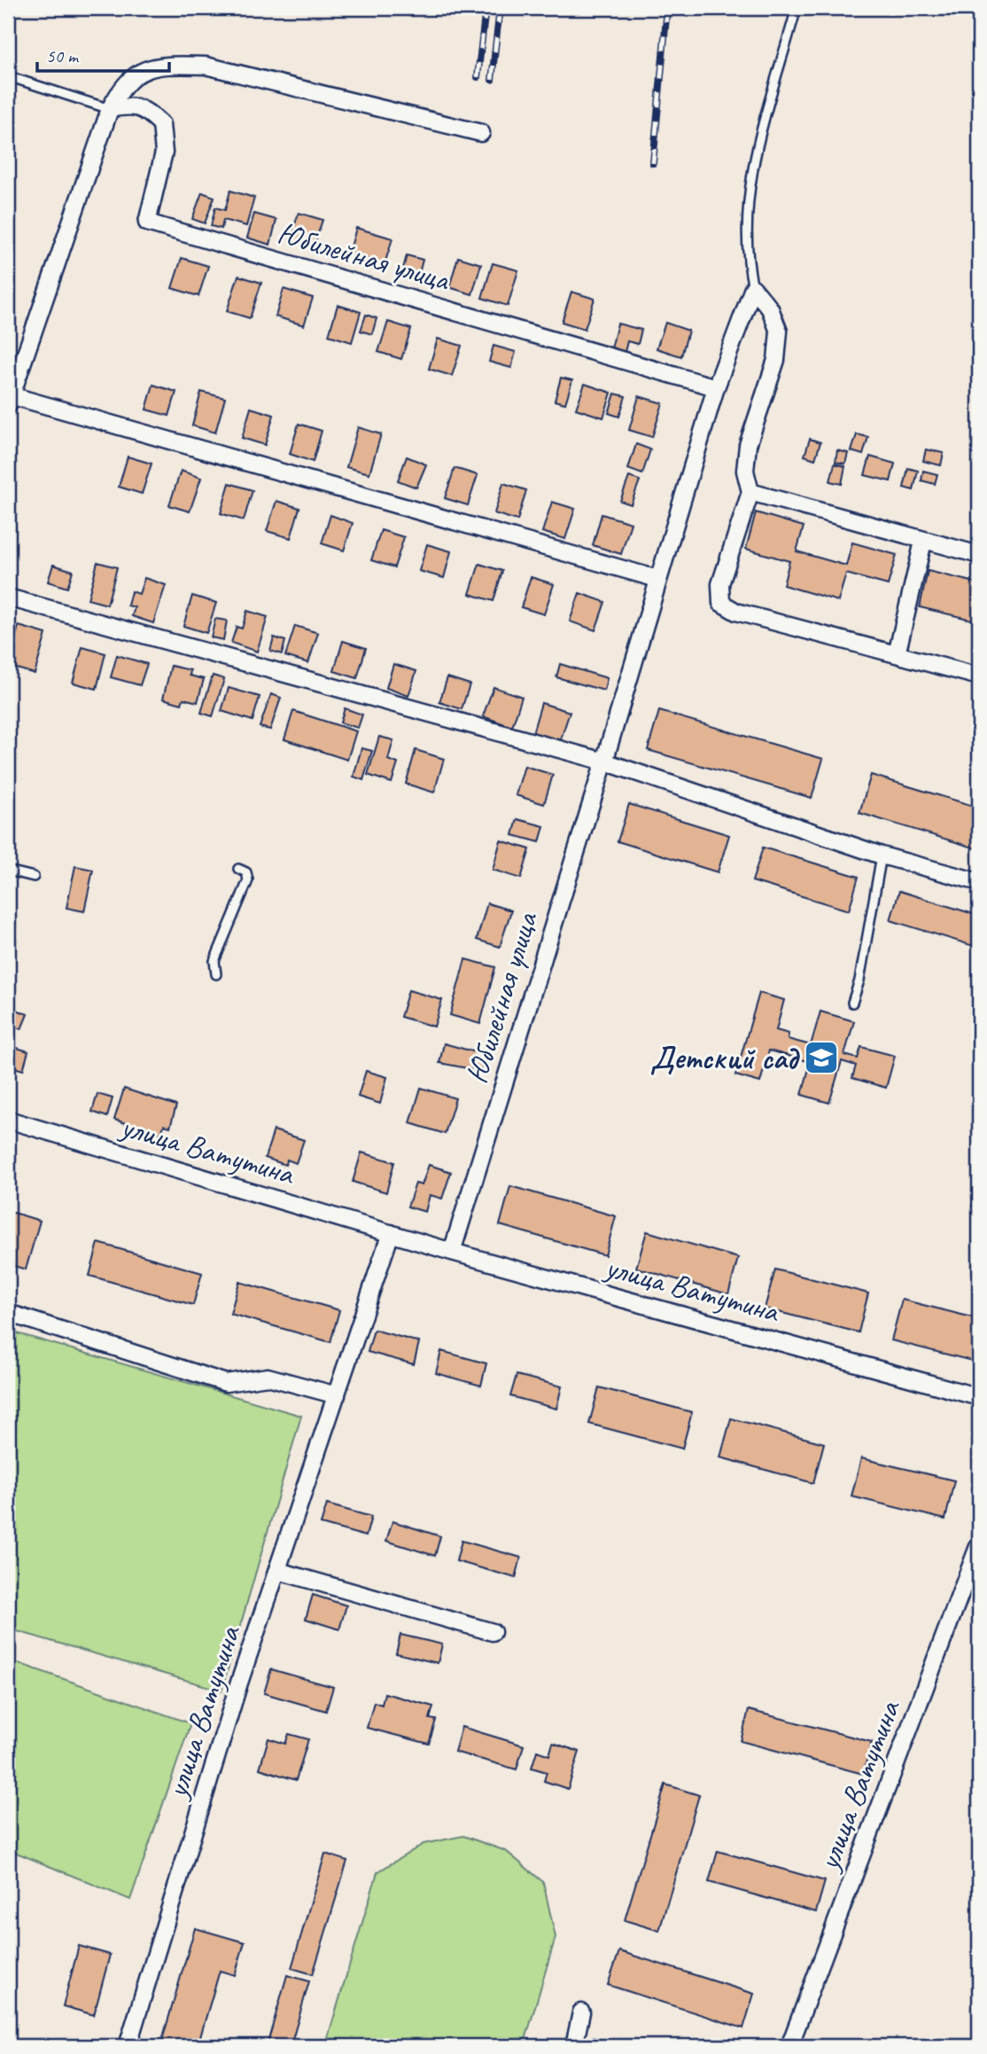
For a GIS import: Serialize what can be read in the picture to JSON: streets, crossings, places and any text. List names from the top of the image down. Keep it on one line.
{"streets":{"street":["Юбилейная улица","улица Ватутина"]},"crossings":[["Юбилейная улица","улица Ватутина"]],"places":{"school or university":["Детский сад"]},"scale_bar":"50 m"}
